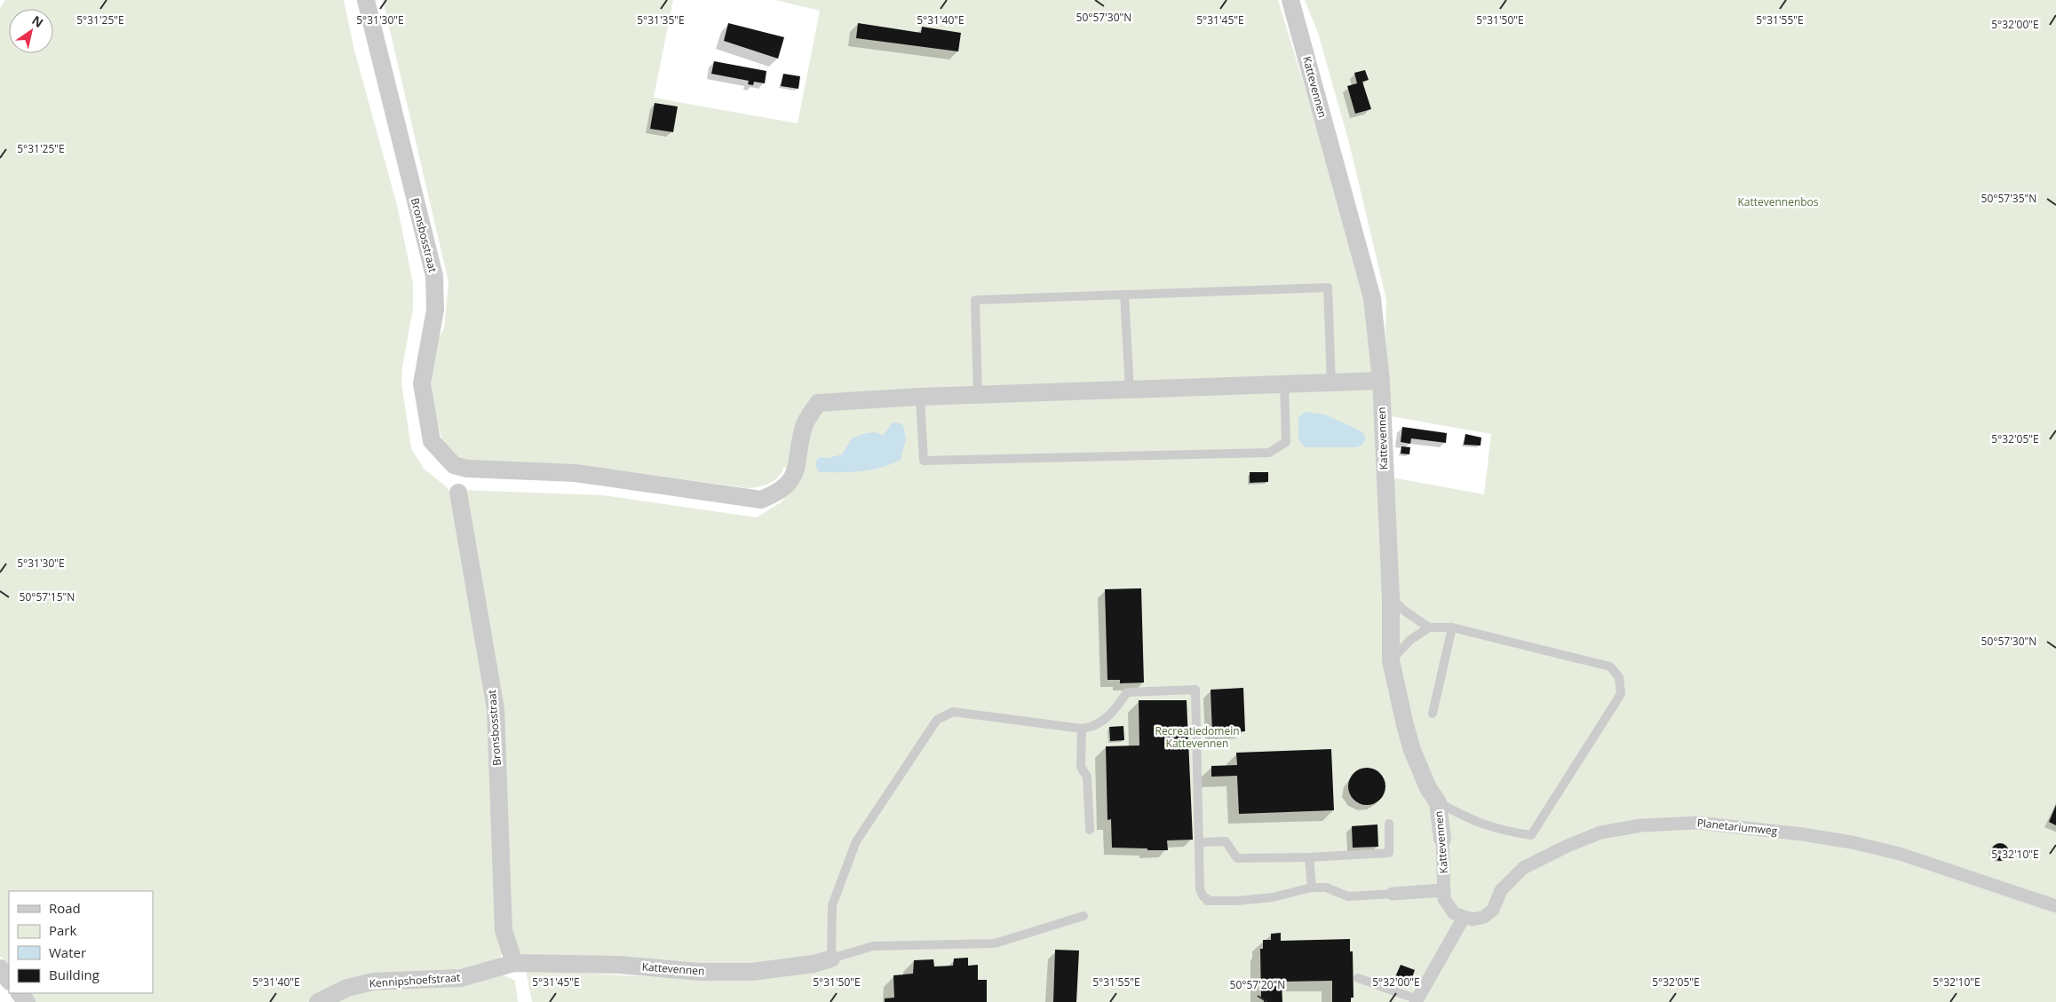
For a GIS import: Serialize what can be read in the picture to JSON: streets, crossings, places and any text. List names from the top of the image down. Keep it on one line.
{"streets":{"street":["Kattevennen","Bronsbosstraat","Planetariumweg","Kennipshoefstraat"]},"crossings":[["Kattevennen","Bronsbosstraat"],["Kattevennen","Kennipshoefstraat"],["Bronsbosstraat","Kennipshoefstraat"]],"parks":["Kattevennenbos","Recreatiedomein Kattevennen"],"legend":["Road","Park","Water","Building"],"north":"top right","coordinates":["50°57'30\"N","5°31'30\"E","5°31'40\"E","5°31'45\"E","5°31'50\"E","5°31'55\"E","5°31'25\"E","5°31'35\"E","5°32'00\"E","50°57'35\"N","5°32'05\"E","50°57'15\"N","5°32'10\"E","50°57'20\"N"]}
